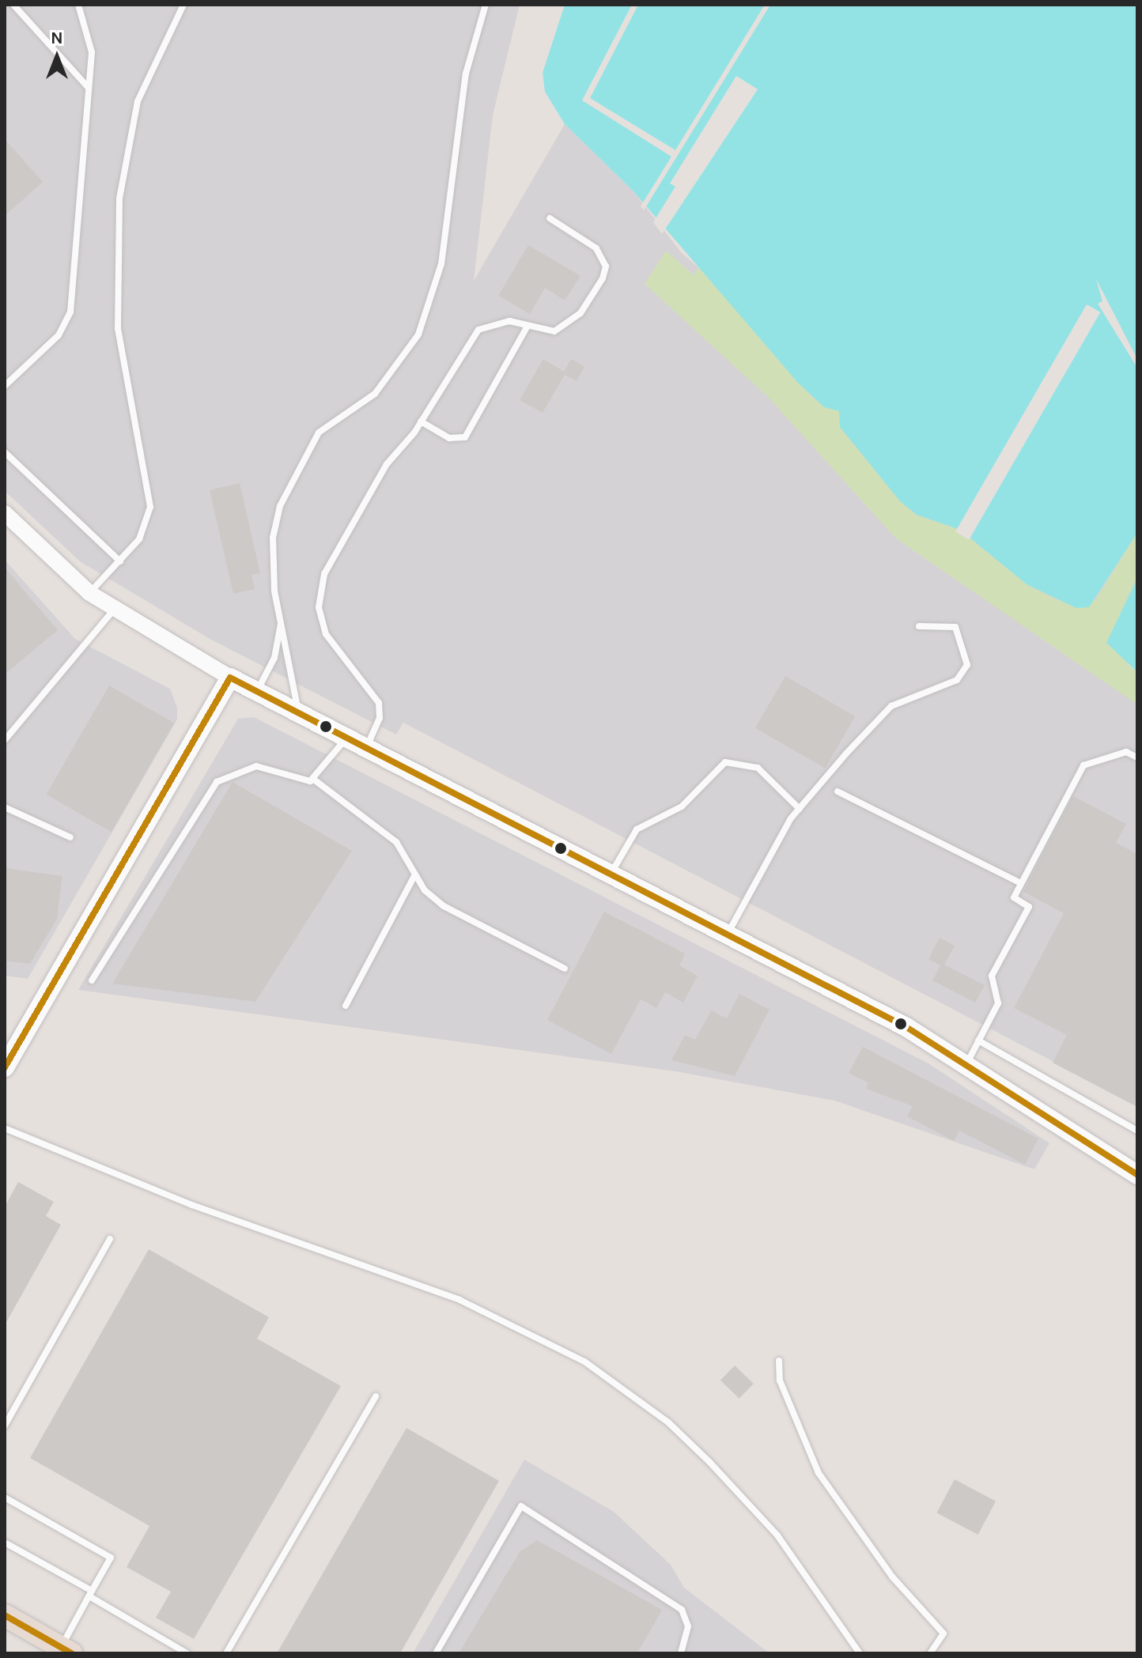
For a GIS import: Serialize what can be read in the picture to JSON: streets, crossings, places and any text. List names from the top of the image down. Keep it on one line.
{"north":"top"}
